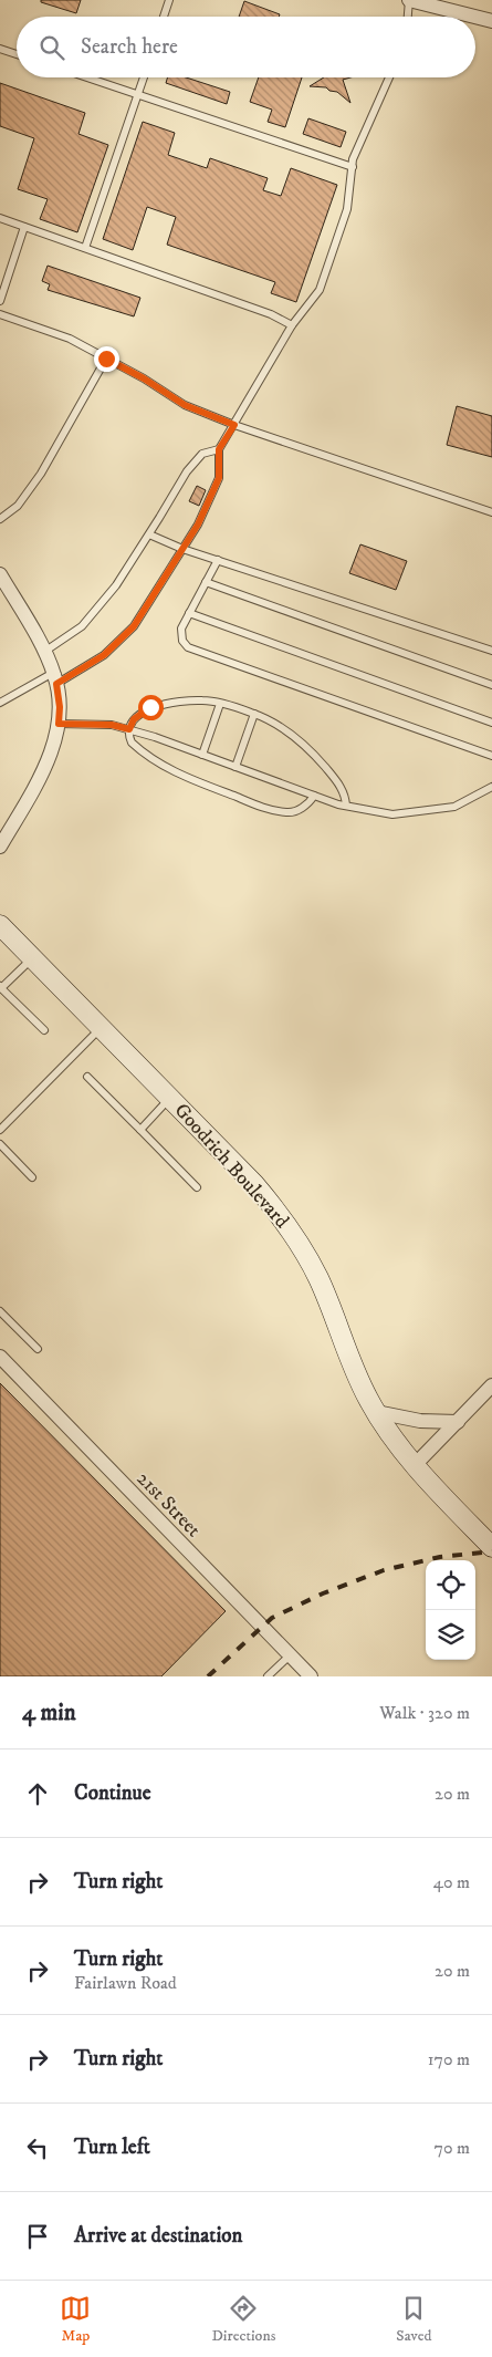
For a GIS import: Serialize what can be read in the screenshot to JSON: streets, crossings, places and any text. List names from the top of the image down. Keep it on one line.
{"streets":{"street":["Goodrich Boulevard","21st Street"]},"page":{"search":"Search here","heading":["4 min","Walk · 320 m"],"list":[["Continue","20 m"],["Turn right","40 m"],["Turn right","Fairlawn Road","20 m"],["Turn right","170 m"],["Turn left","70 m"],"Arrive at destination"],"nav":["Map","Directions","Saved"]}}
